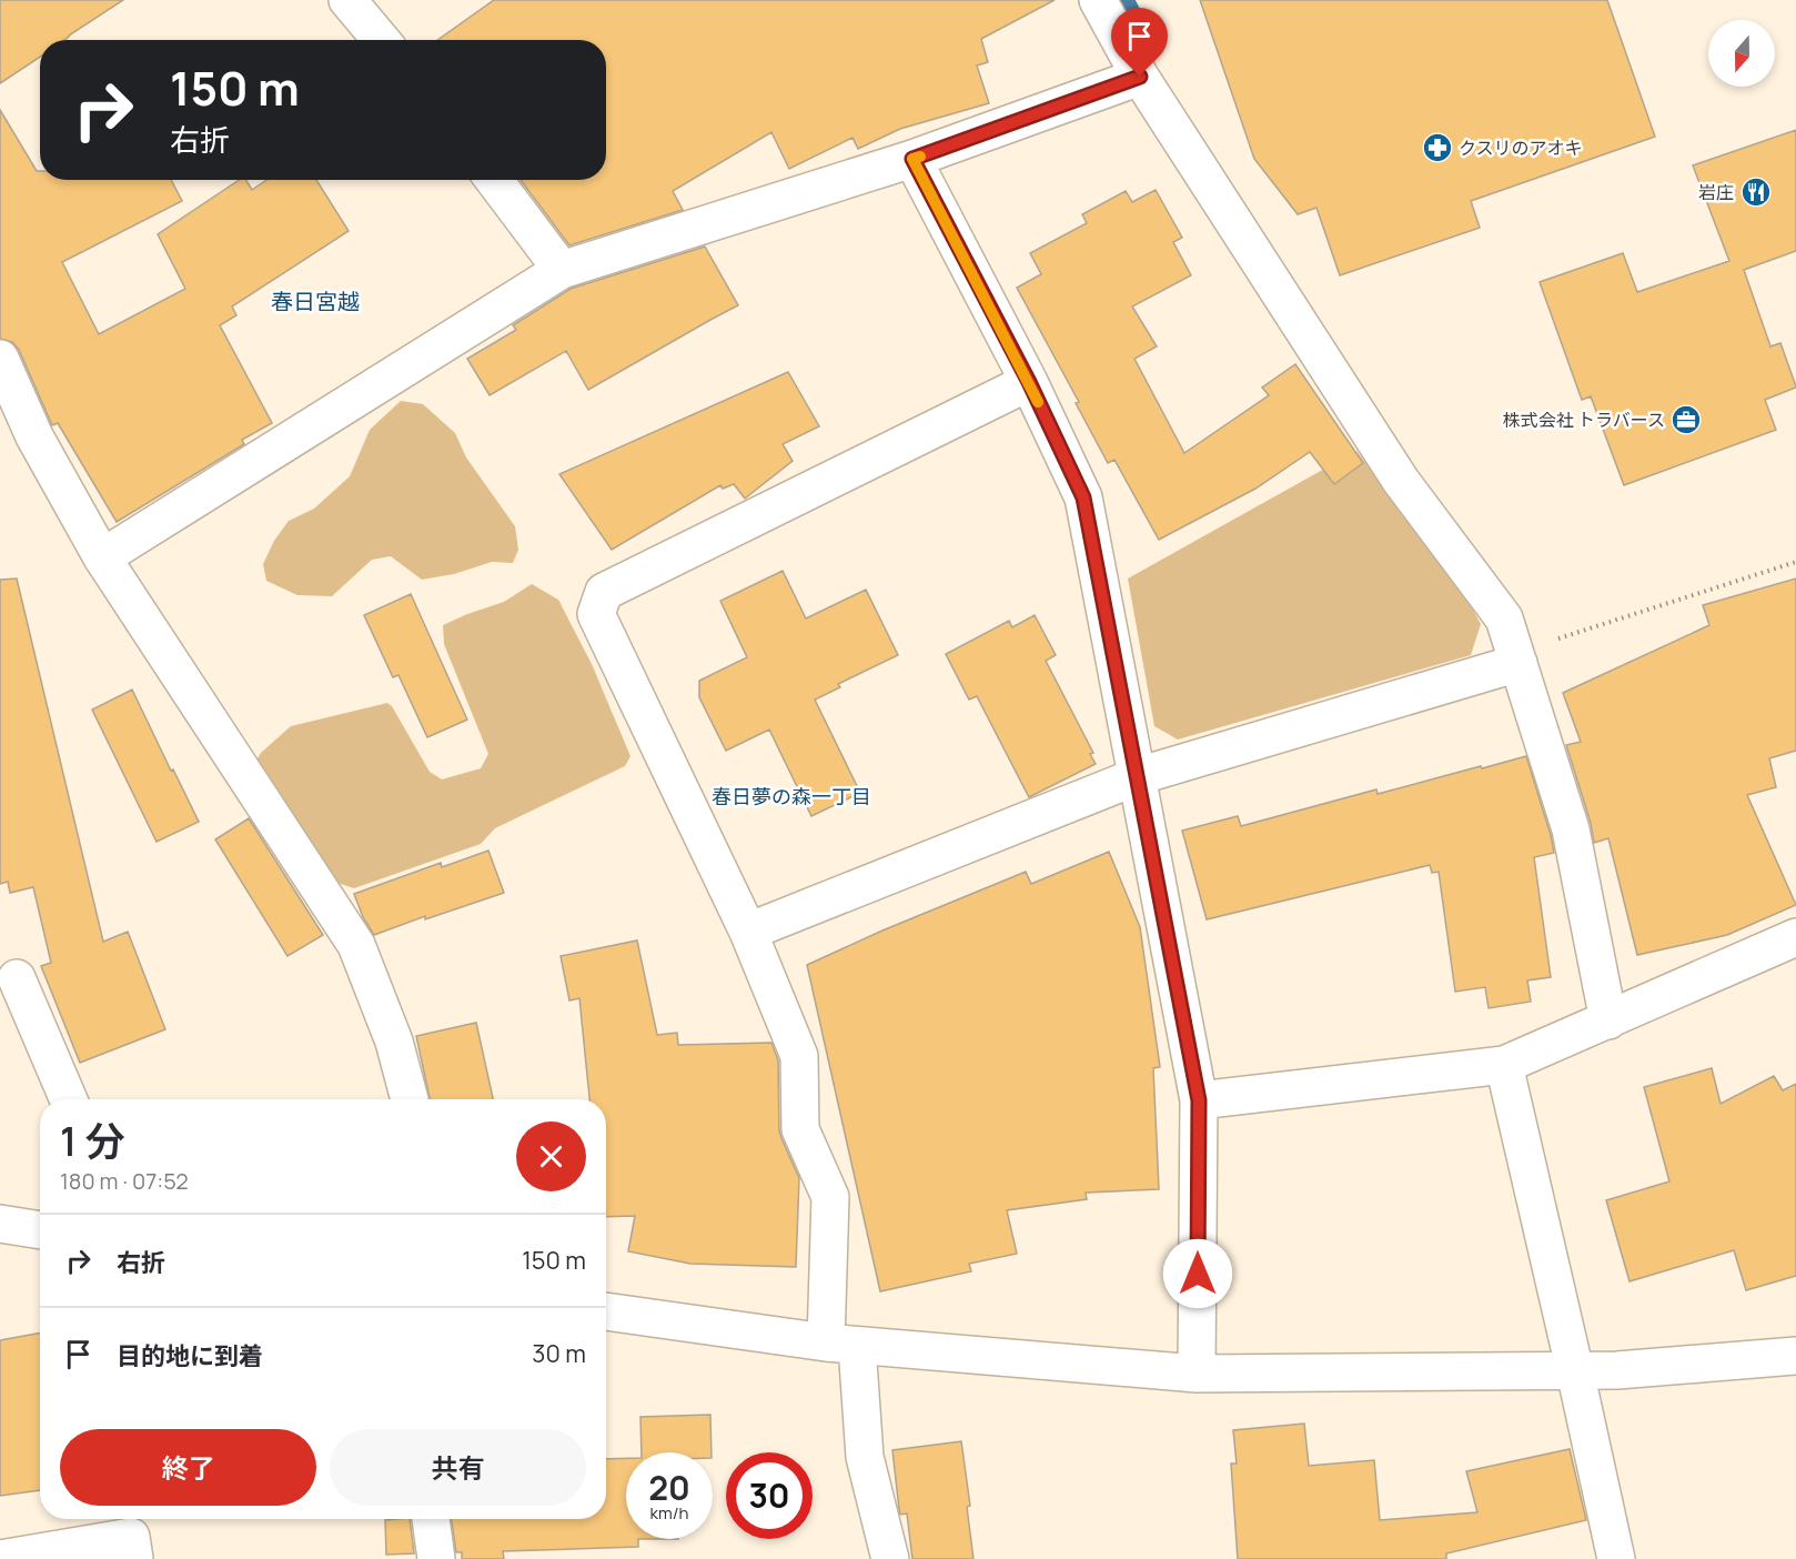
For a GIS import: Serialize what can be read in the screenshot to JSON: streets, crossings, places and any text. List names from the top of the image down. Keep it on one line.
{"districts":["春日宮越","春日夢の森一丁目"],"places":{"pharmacy":["クスリのアオキ"],"restaurant":["岩庄"],"office":["株式会社 トラバース"]},"north":"bottom","page":{"turn":["150 m","右折"],"heading":["1 分","180 m · 07:52"],"list":[{"name":"右折","value":"150 m"},{"name":"目的地に到着","value":"30 m"}],"buttons":["終了","共有"],"speed":"20 km/h","limit":"30"}}
